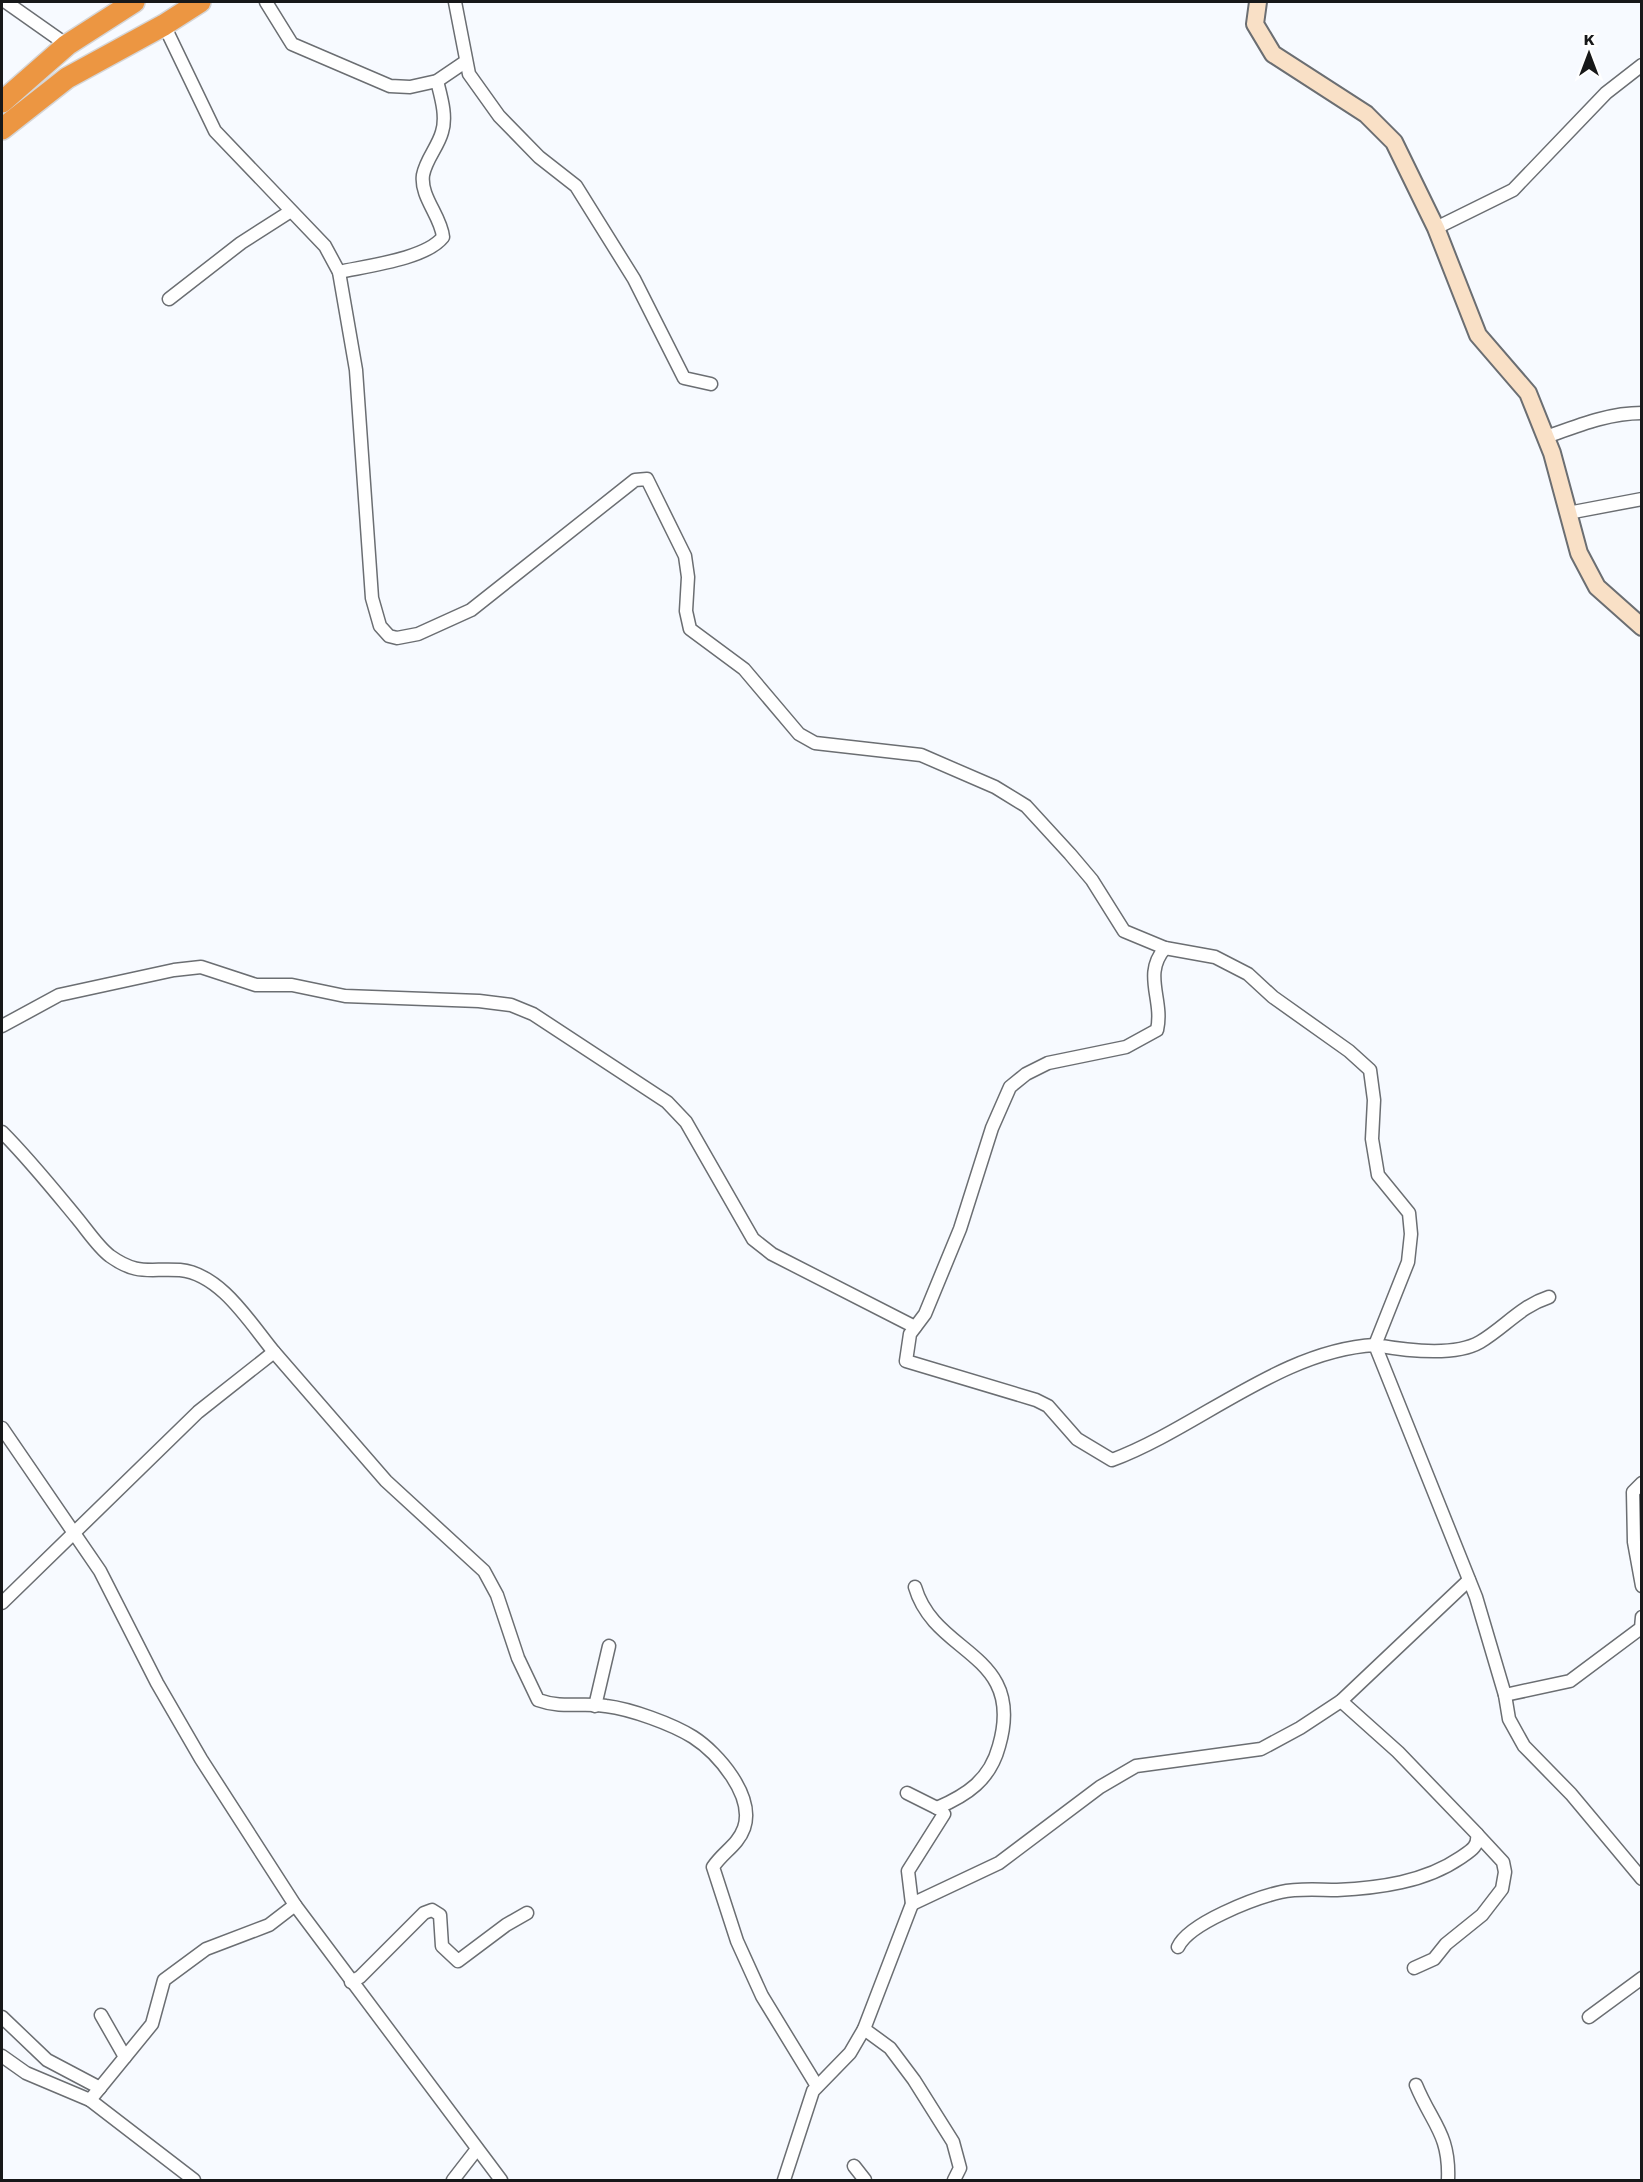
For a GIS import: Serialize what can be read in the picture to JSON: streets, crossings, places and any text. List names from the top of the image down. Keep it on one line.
{"north":"top"}
